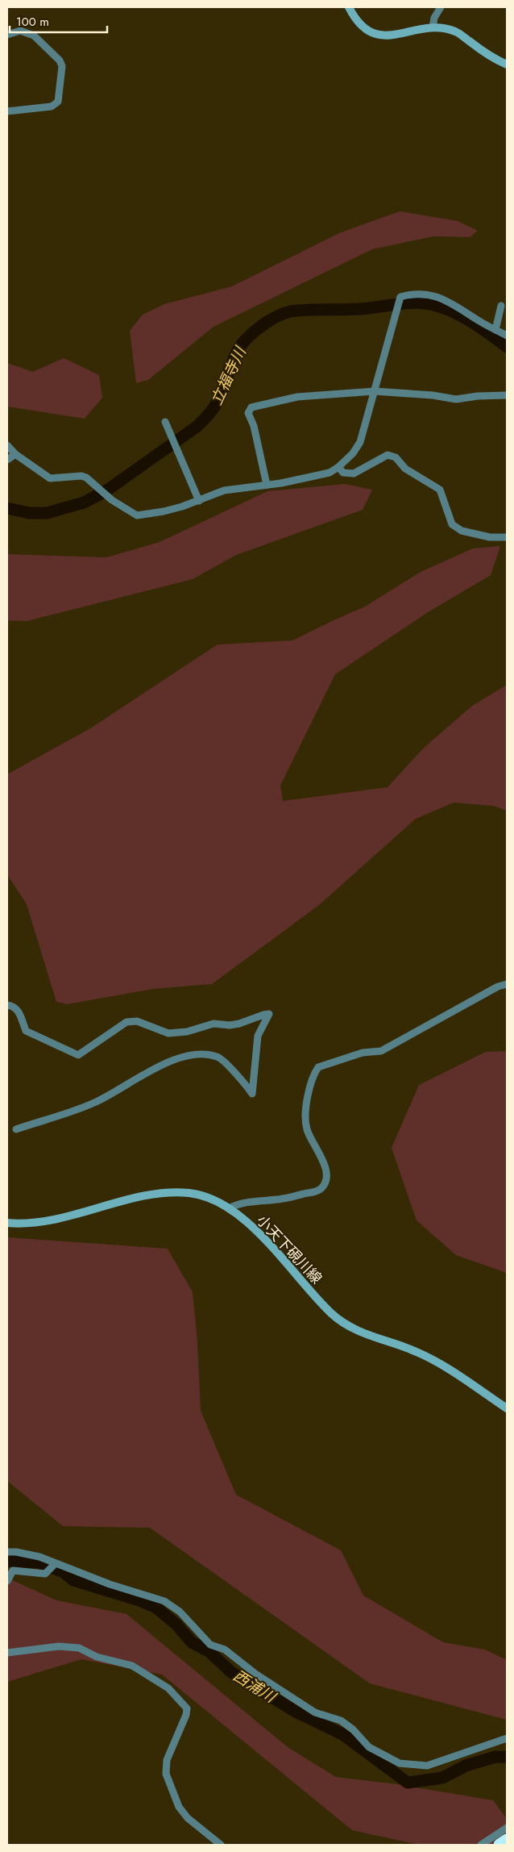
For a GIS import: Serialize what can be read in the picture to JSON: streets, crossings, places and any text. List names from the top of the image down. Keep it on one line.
{"streets":{"main road":["小天下硯川線"]},"water":["立福寺川","西浦川"],"scale_bar":"100 m"}
